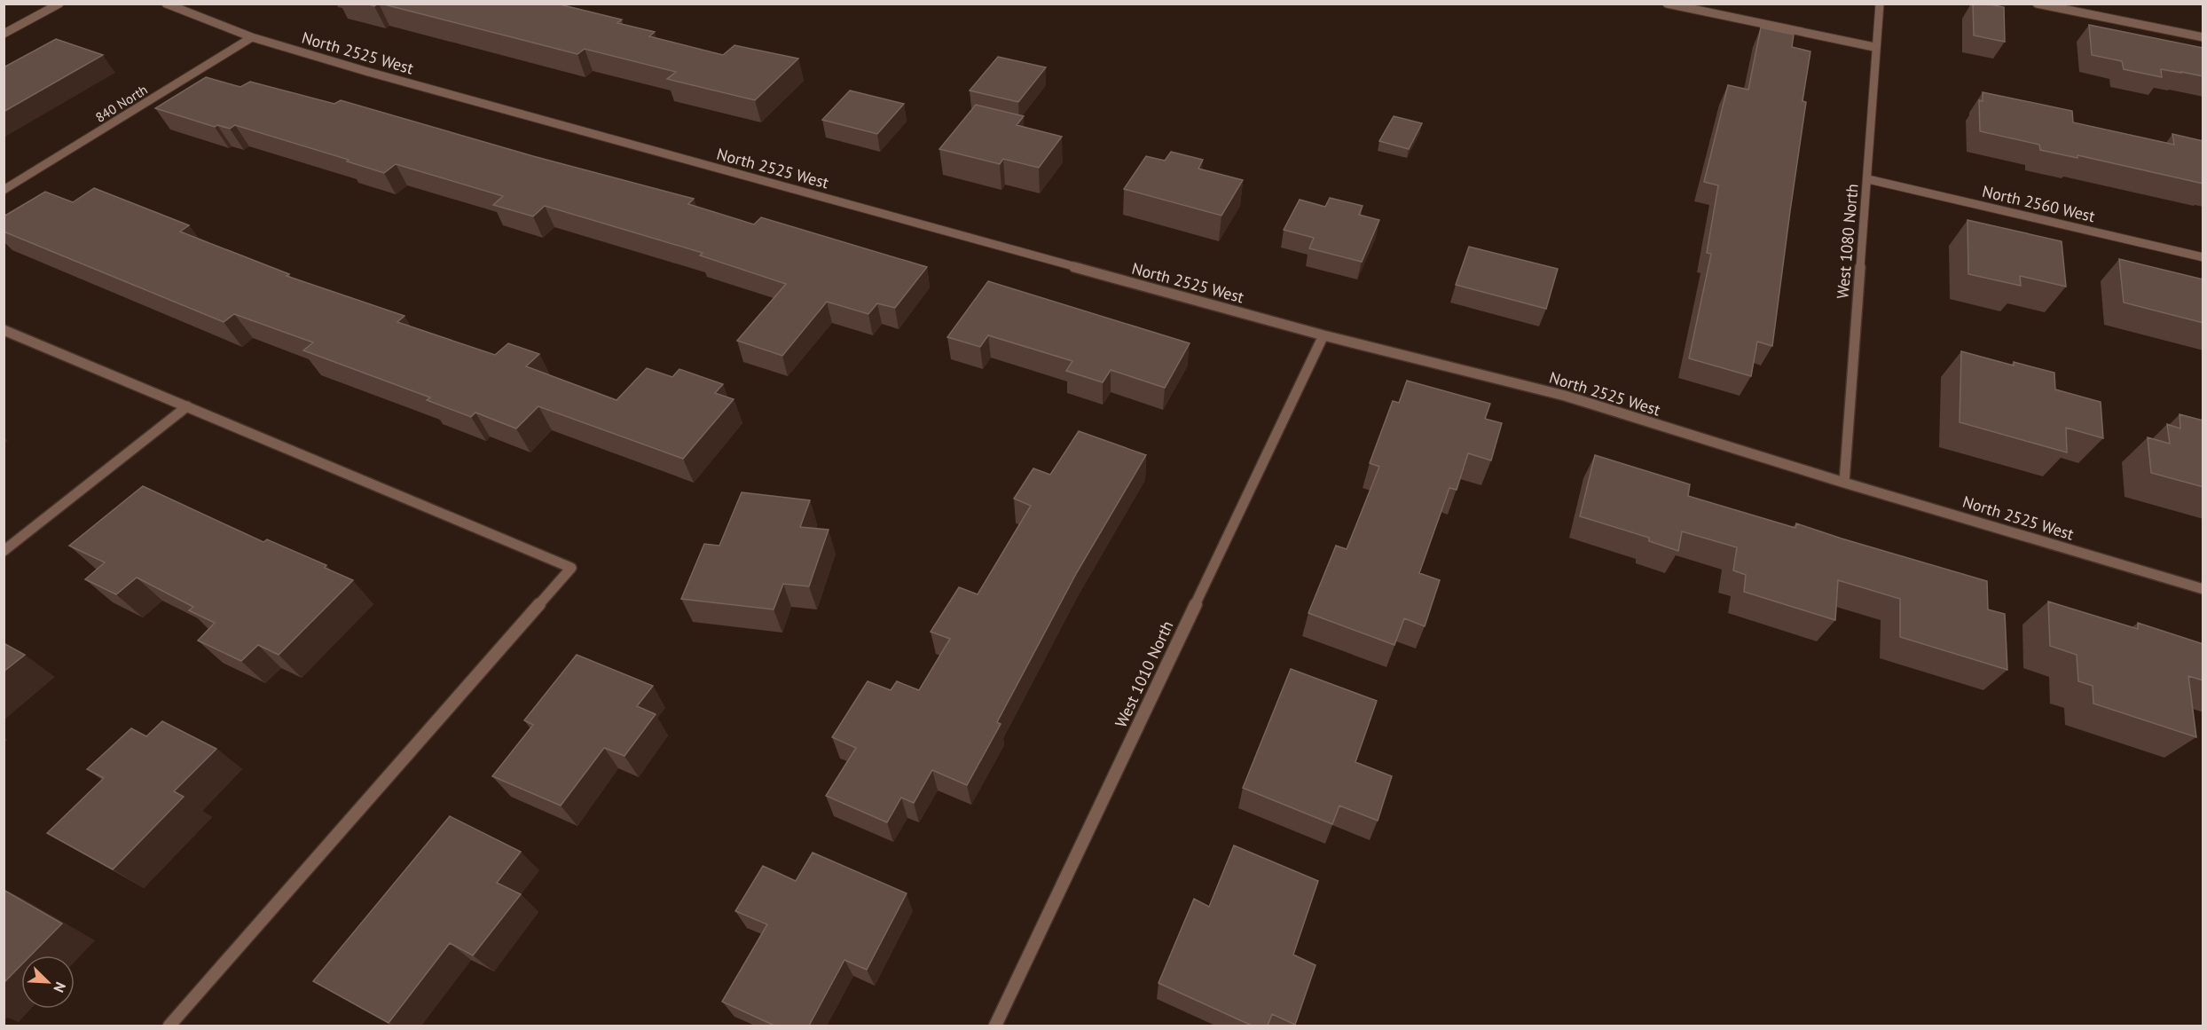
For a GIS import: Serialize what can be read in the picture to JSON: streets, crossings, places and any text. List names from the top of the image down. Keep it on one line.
{"streets":{"street":["North 2525 West","840 North","North 2560 West","West 1080 North","West 1010 North"]},"crossings":[["North 2525 West","840 North"],["North 2525 West","West 1080 North"],["North 2525 West","West 1010 North"],["North 2560 West","West 1080 North"]],"north":"bottom right"}
